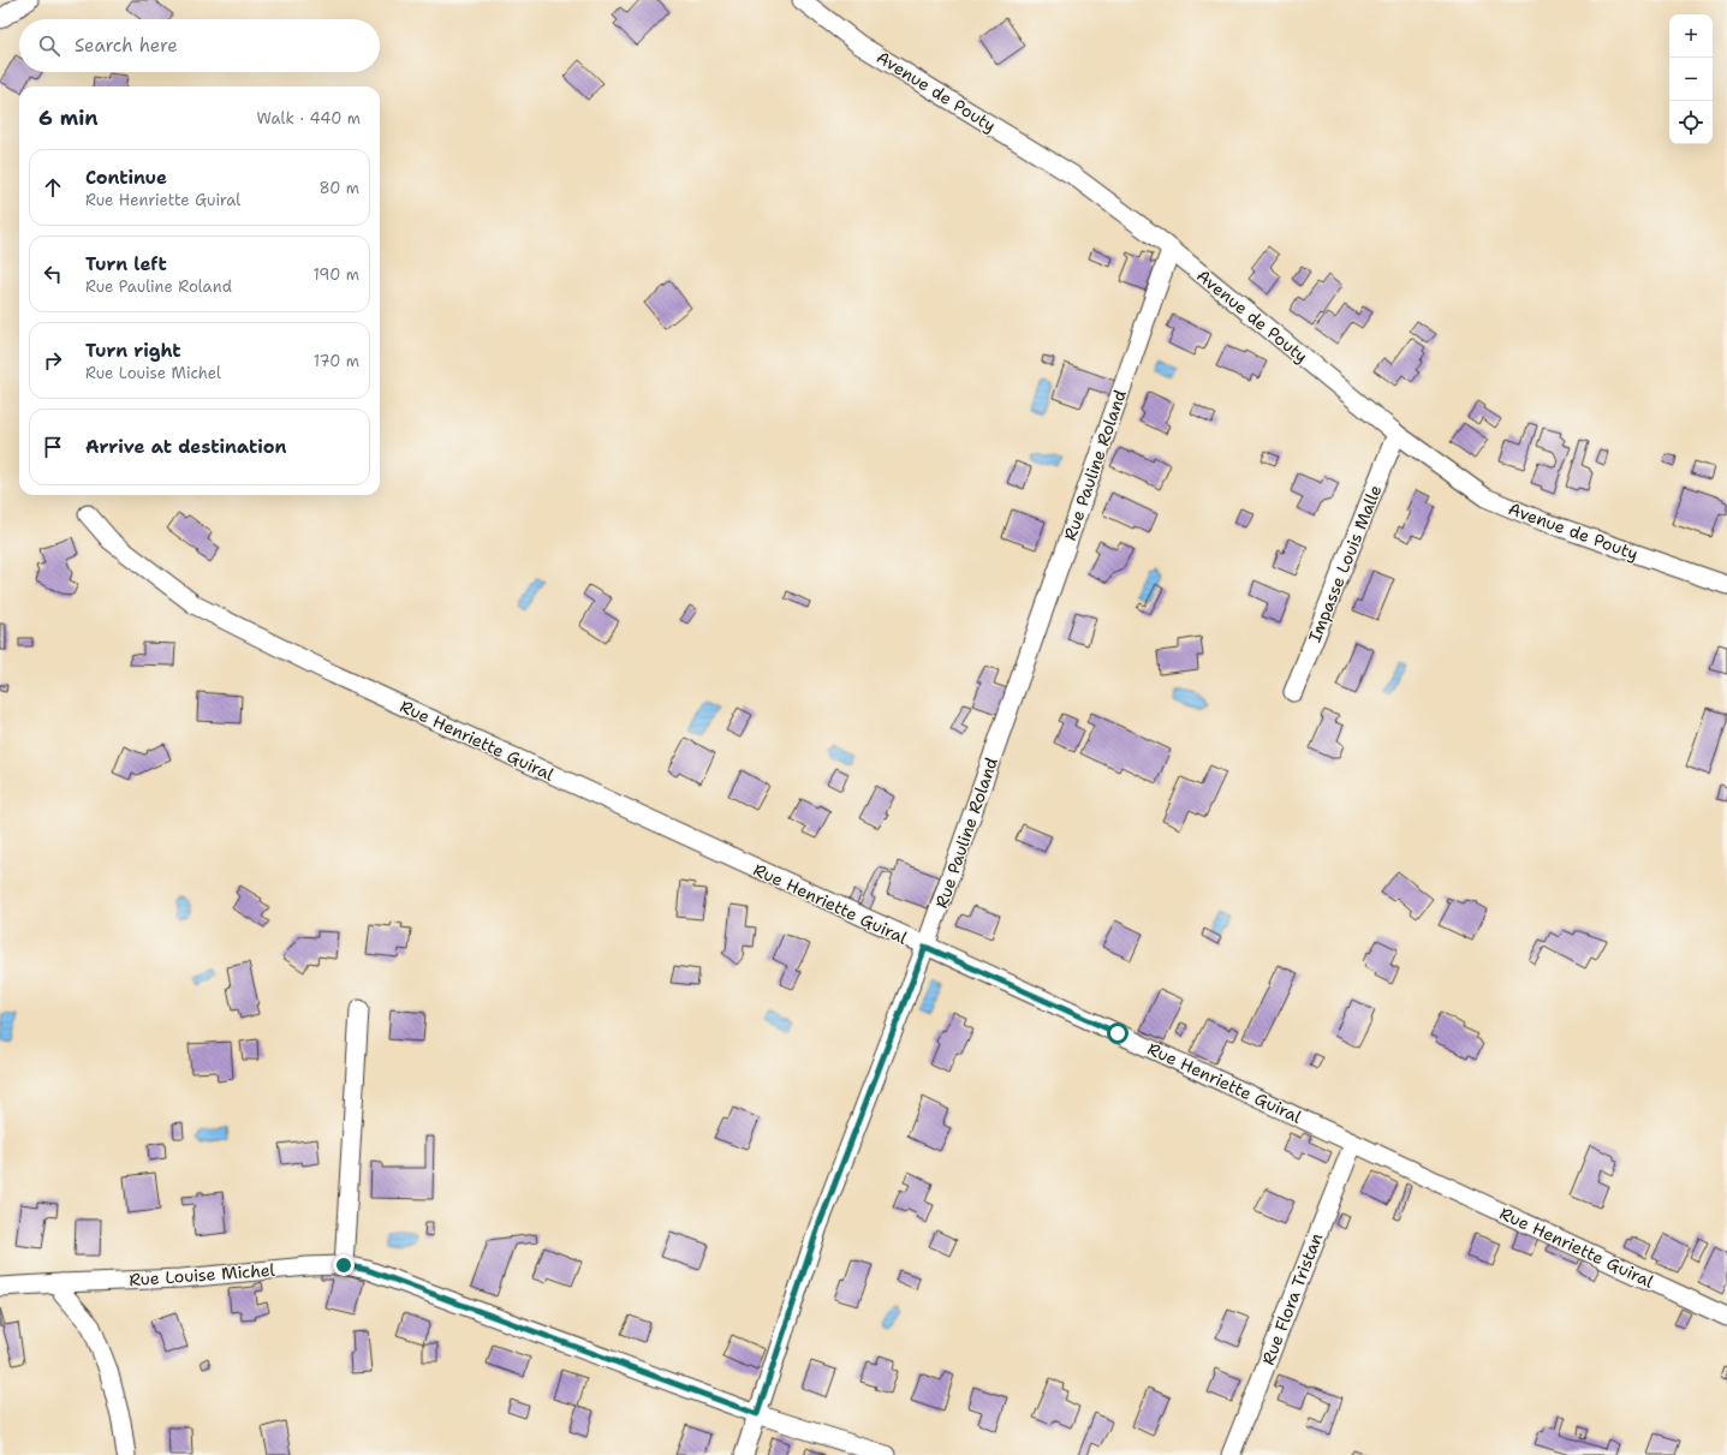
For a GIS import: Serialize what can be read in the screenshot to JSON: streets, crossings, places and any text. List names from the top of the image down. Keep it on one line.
{"streets":{"street":["Avenue de Pouty","Rue Pauline Roland","Impasse Louis Malle","Rue Henriette Guiral","Rue Louise Michel","Rue Flora Tristan"]},"crossings":[["Avenue de Pouty","Rue Pauline Roland"],["Avenue de Pouty","Impasse Louis Malle"],["Rue Pauline Roland","Rue Henriette Guiral"],["Rue Pauline Roland","Rue Louise Michel"],["Rue Henriette Guiral","Rue Flora Tristan"]],"page":{"map_buttons":["+","−"],"search":"Search here","heading":["6 min","Walk · 440 m"],"list":[["Continue","Rue Henriette Guiral","80 m"],["Turn left","Rue Pauline Roland","190 m"],["Turn right","Rue Louise Michel","170 m"],"Arrive at destination"]}}
